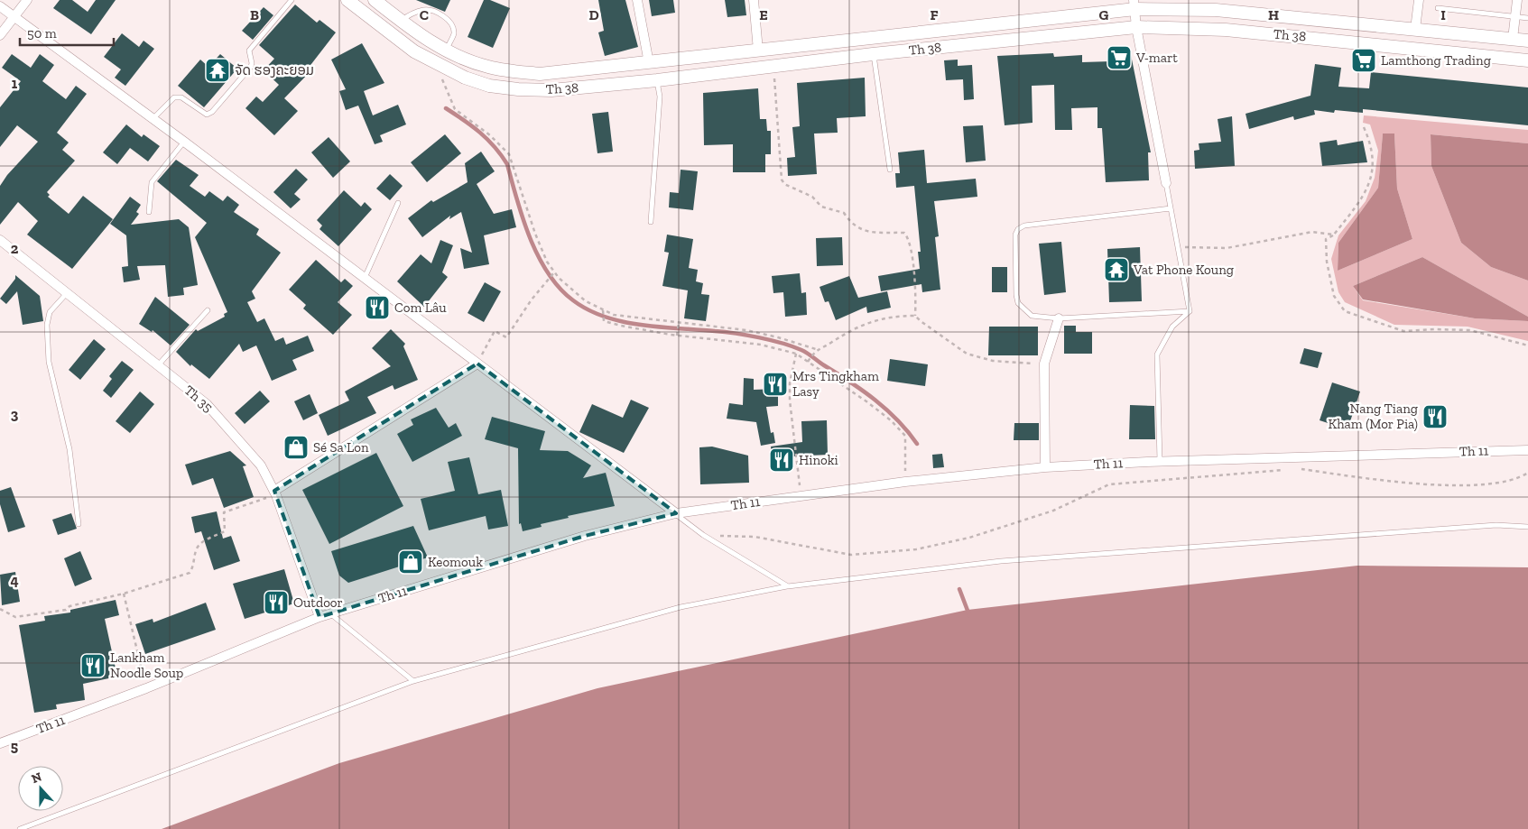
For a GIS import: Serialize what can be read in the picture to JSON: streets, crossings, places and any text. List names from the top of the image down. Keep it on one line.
{"streets":{"street":["Th 38","Th 35","Th 11"]},"crossings":[["Th 35","Th 11"]],"places":{"supermarket":["V-mart","Lamthong Trading"],"temple":["ຈັດ ຮອງຄະຍອມ","Vat Phone Koung"],"restaurant":["Com Lâu","Mrs Tingkham Lasy","Nang Tiang Kham (Mor Pia)","Hinoki","Outdoor","Lankham Noodle Soup"],"shop":["Sé Sa Lon","Keomouk"]},"scale_bar":"50 m","north":"top","grid":{"columns":["B","C","D","E","F","G","H","I"],"rows":["1","2","3","4","5"]}}
